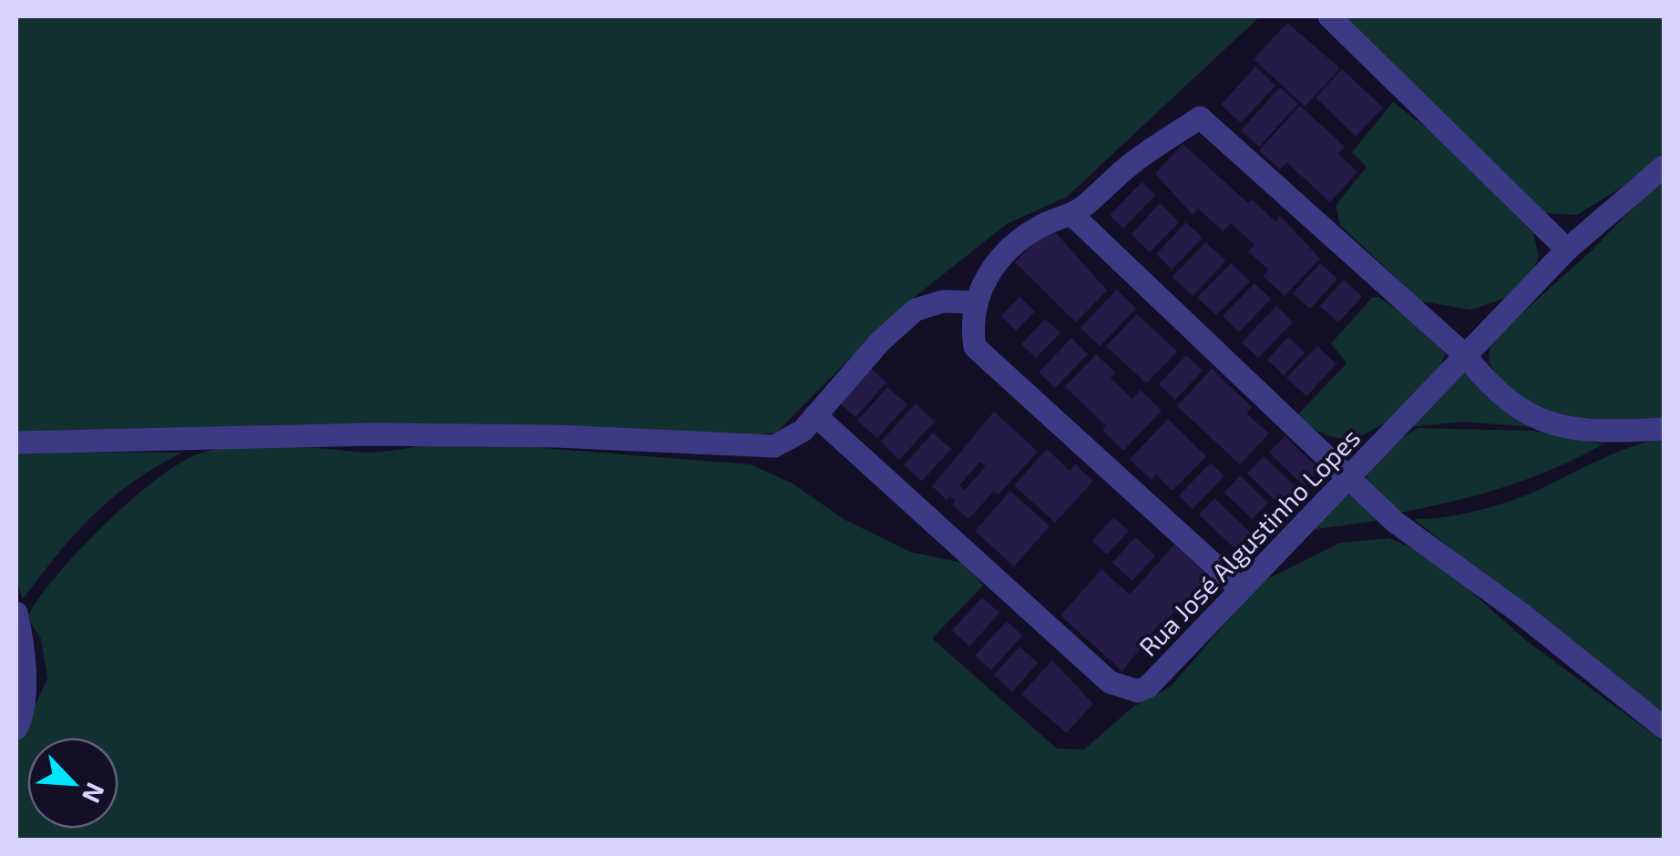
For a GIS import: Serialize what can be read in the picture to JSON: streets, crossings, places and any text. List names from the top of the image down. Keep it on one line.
{"streets":{"street":["Rua José Algustinho Lopes"]},"north":"bottom right"}
